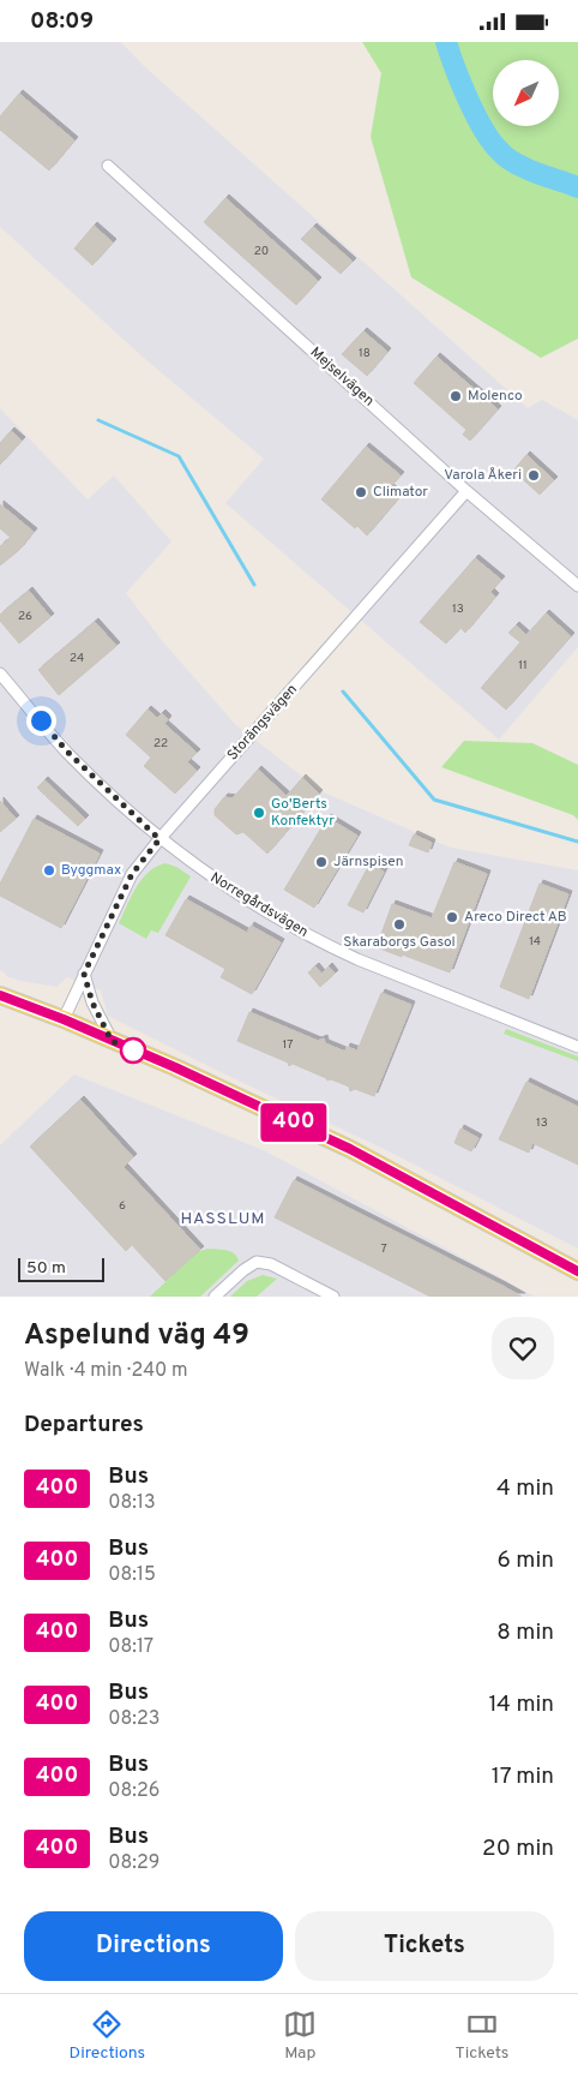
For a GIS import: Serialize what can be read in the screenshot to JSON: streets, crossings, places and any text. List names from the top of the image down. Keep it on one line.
{"streets":{"street":["Mejselvägen","Storängsvägen","Norregårdsvägen"]},"crossings":[["Mejselvägen","Storängsvägen"],["Storängsvägen","Norregårdsvägen"]],"districts":["HASSLUM"],"places":["Molenco","Varola Åkeri","Climator","Go'Berts Konfektyr","Järnspisen","Byggmax","Areco Direct AB","Skaraborgs Gasol"],"lines":["bus line 400"],"house_numbers":["20","18","13","26","24","11","22","14","17","13","6","7"],"scale_bar":"50 m","north":"bottom left","page":{"status":"08:09","on_map":"400","scale":"50 m","heading":[["Aspelund väg 49","Walk · 4 min · 240 m"],"Departures"],"list":[{"mark":"400","name":"Bus","note":"08:13","value":"4 min"},{"mark":"400","name":"Bus","note":"08:15","value":"6 min"},{"mark":"400","name":"Bus","note":"08:17","value":"8 min"},{"mark":"400","name":"Bus","note":"08:23","value":"14 min"},{"mark":"400","name":"Bus","note":"08:26","value":"17 min"},{"mark":"400","name":"Bus","note":"08:29","value":"20 min"}],"buttons":["Directions","Tickets"],"tabs":["Directions","Map","Tickets"]}}
